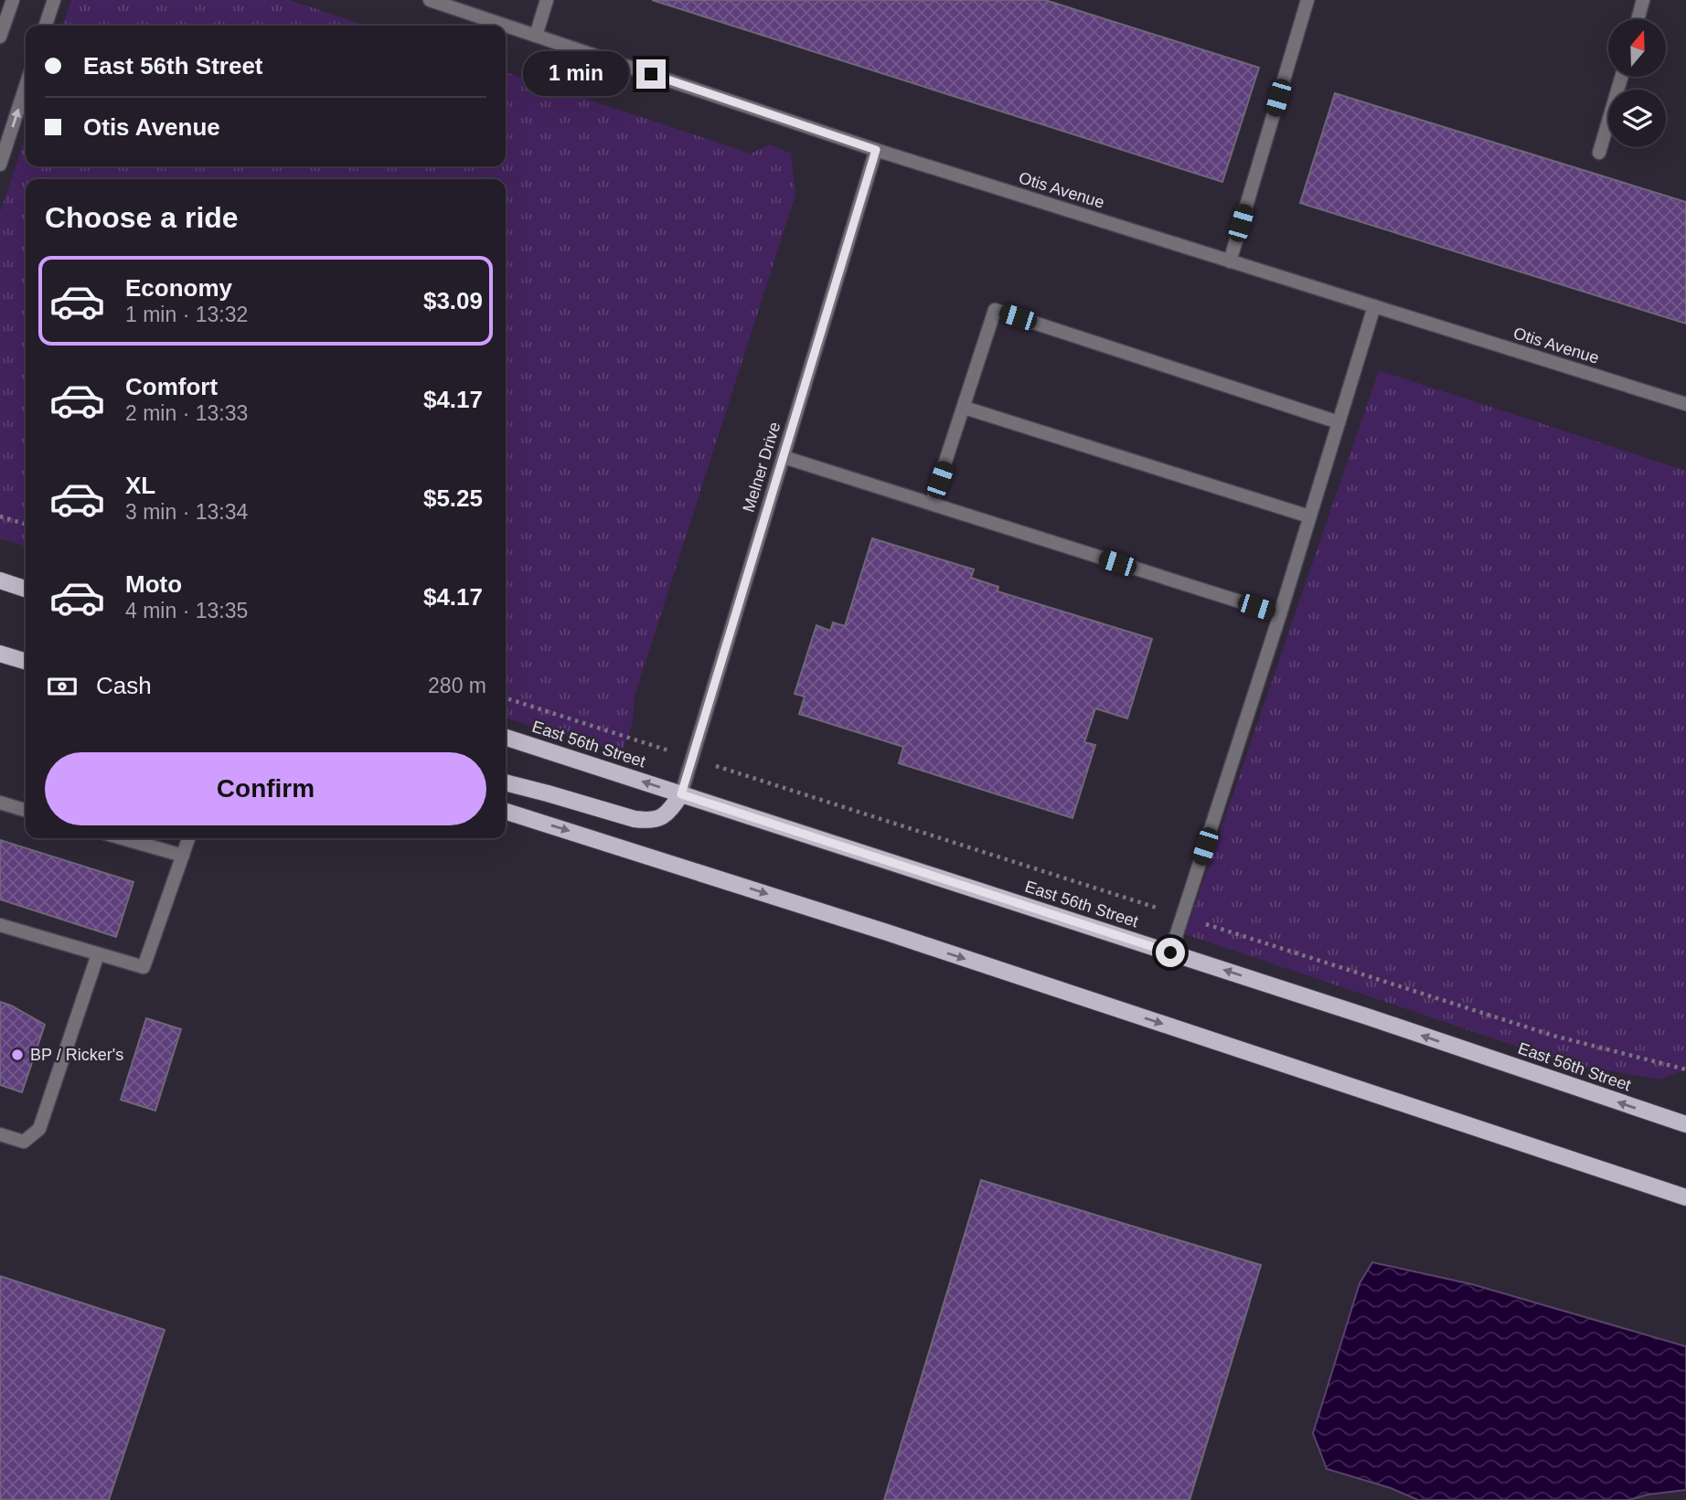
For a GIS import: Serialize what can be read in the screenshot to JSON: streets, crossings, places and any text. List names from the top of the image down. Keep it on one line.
{"streets":{"main road":["East 56th Street"],"street":["Otis Avenue","Melner Drive"]},"crossings":[["Otis Avenue","Melner Drive"],["Melner Drive","East 56th Street"]],"places":["BP / Ricker's"],"north":"top","page":{"banner":["East 56th Street","Otis Avenue"],"bubble":"1 min","heading":"Choose a ride","list":[{"name":"Economy","note":"1 min · 13:32","value":"$3.09"},{"name":"Comfort","note":"2 min · 13:33","value":"$4.17"},{"name":"XL","note":"3 min · 13:34","value":"$5.25"},{"name":"Moto","note":"4 min · 13:35","value":"$4.17"}],"pay":["Cash","280 m"],"buttons":"Confirm"}}
